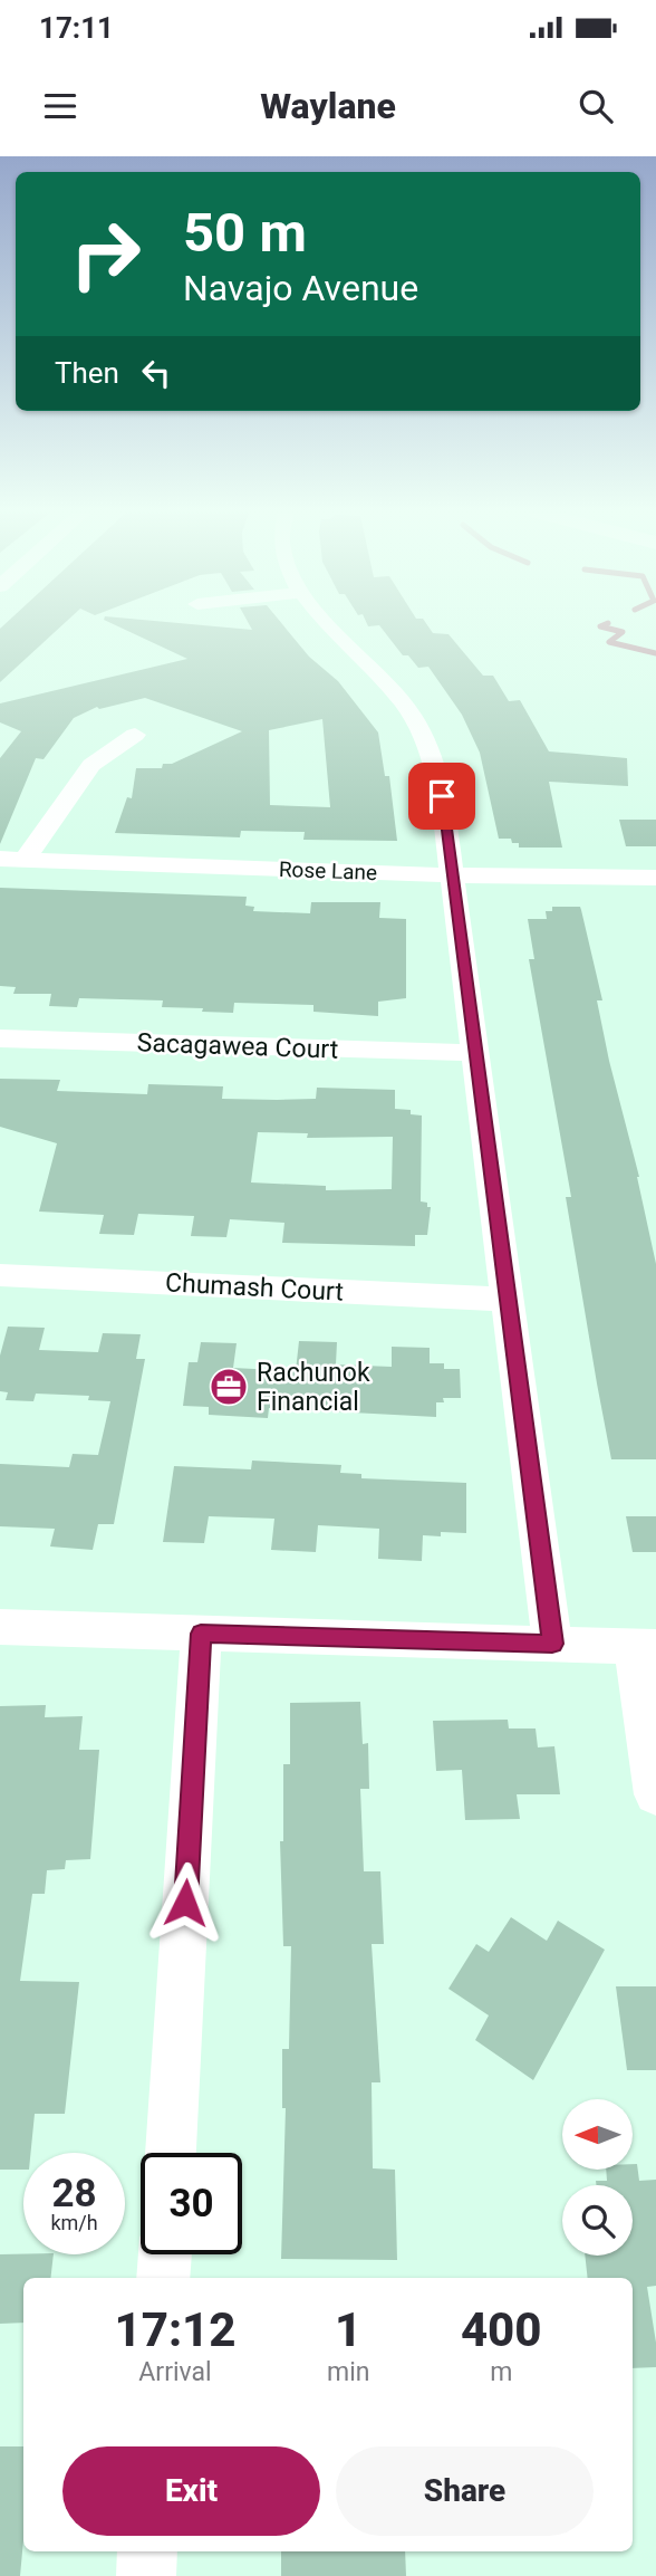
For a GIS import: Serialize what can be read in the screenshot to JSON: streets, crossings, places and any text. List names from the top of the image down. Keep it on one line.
{"streets":{"street":["Rose Lane","Sacagawea Court","Chumash Court"]},"places":{"office":["Rachunok Financial"]},"north":"left","page":{"status":"17:11","header":"Waylane","turn":["50 m","Navajo Avenue"],"then":"Then","speed":"28 km/h","limit":"30","eta":["17:12","Arrival","1","min","400","m"],"buttons":["Exit","Share"]}}
